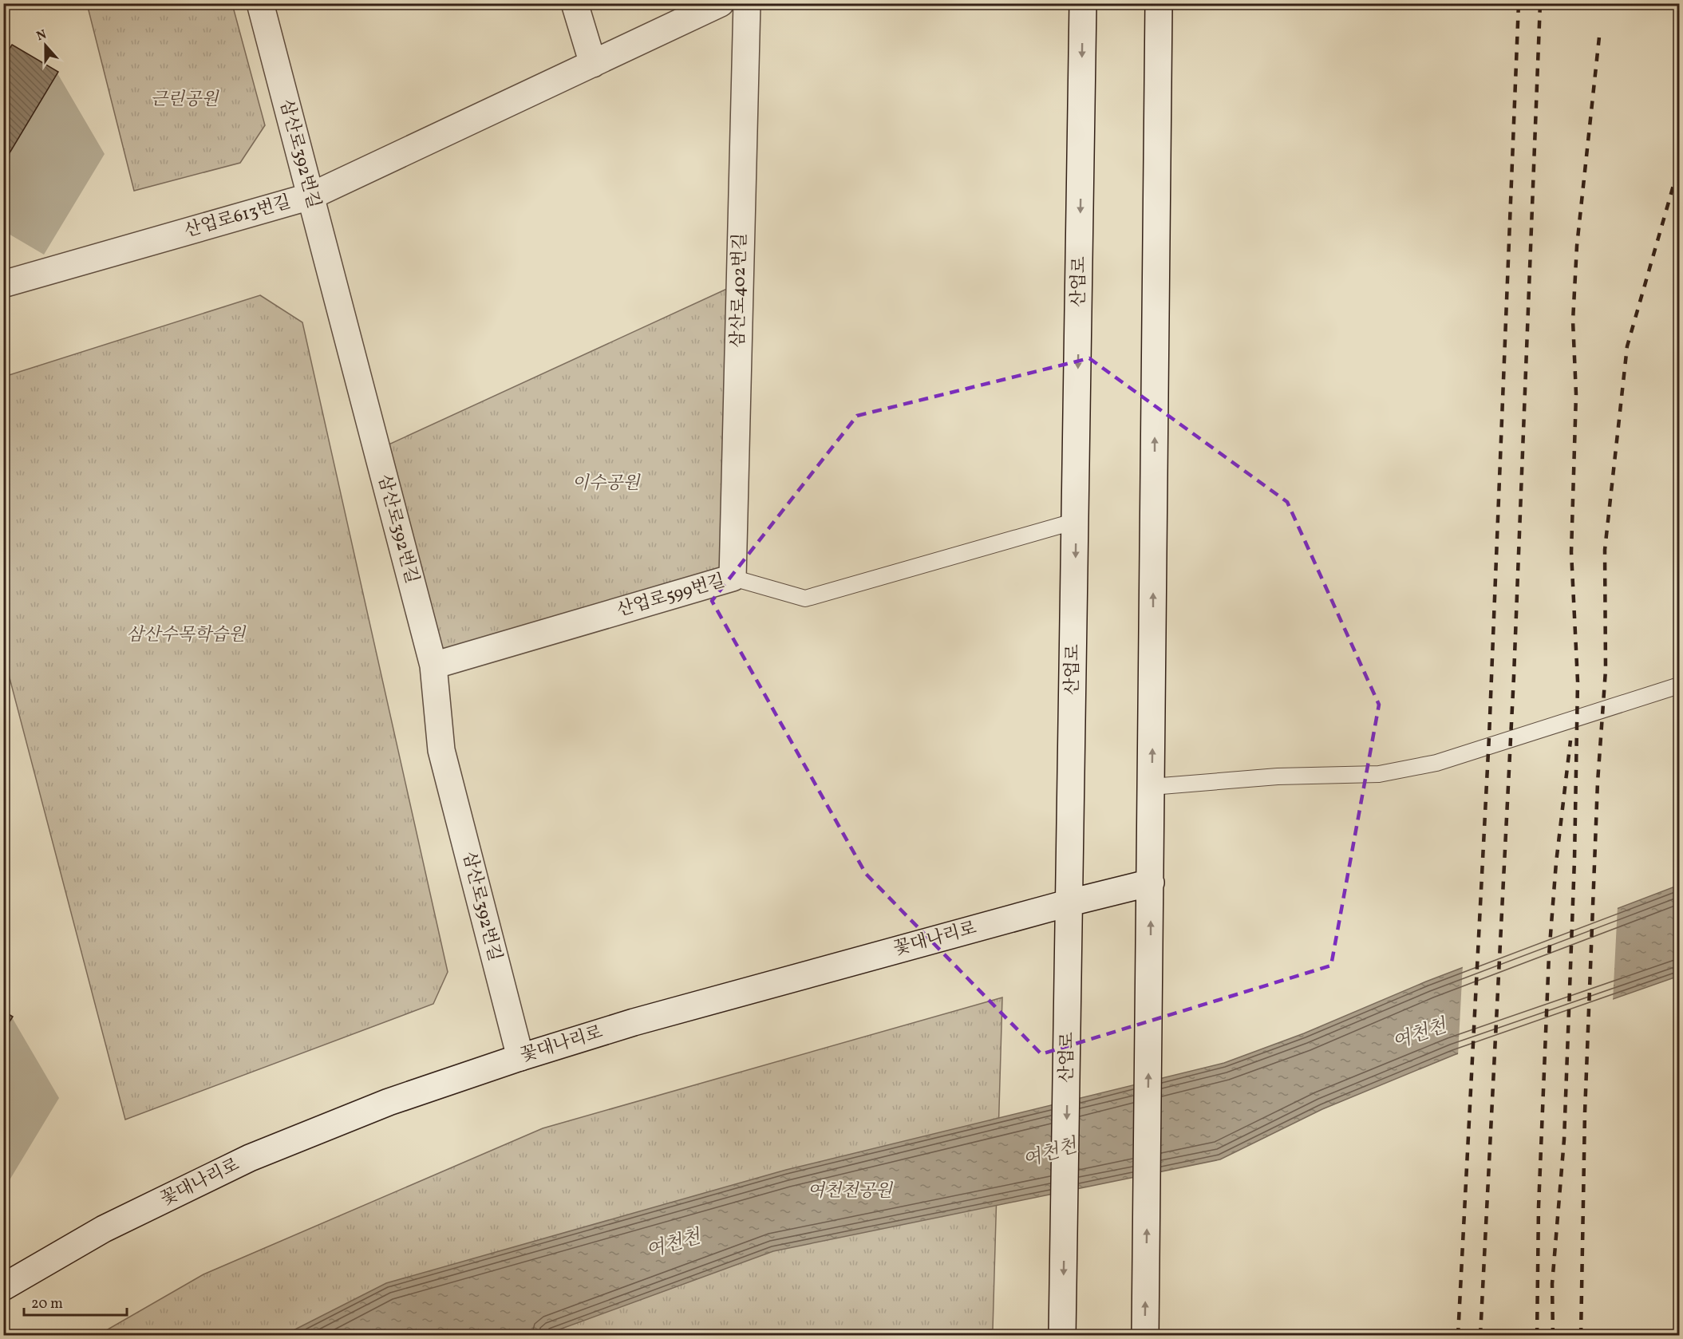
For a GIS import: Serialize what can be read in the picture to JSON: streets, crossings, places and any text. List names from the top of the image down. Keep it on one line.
{"streets":{"main road":["삼산로392번길","산업로613번길","산업로","삼산로402번길","산업로599번길","꽃대나리로"]},"crossings":[["삼산로392번길","산업로613번길"],["삼산로392번길","산업로599번길"],["삼산로392번길","꽃대나리로"],["산업로","산업로599번길"],["산업로","꽃대나리로"],["삼산로402번길","산업로599번길"]],"water":["여천천"],"parks":["근린공원","이수공원","삼산수목학습원","여천천공원"],"scale_bar":"20 m","north":"top"}
